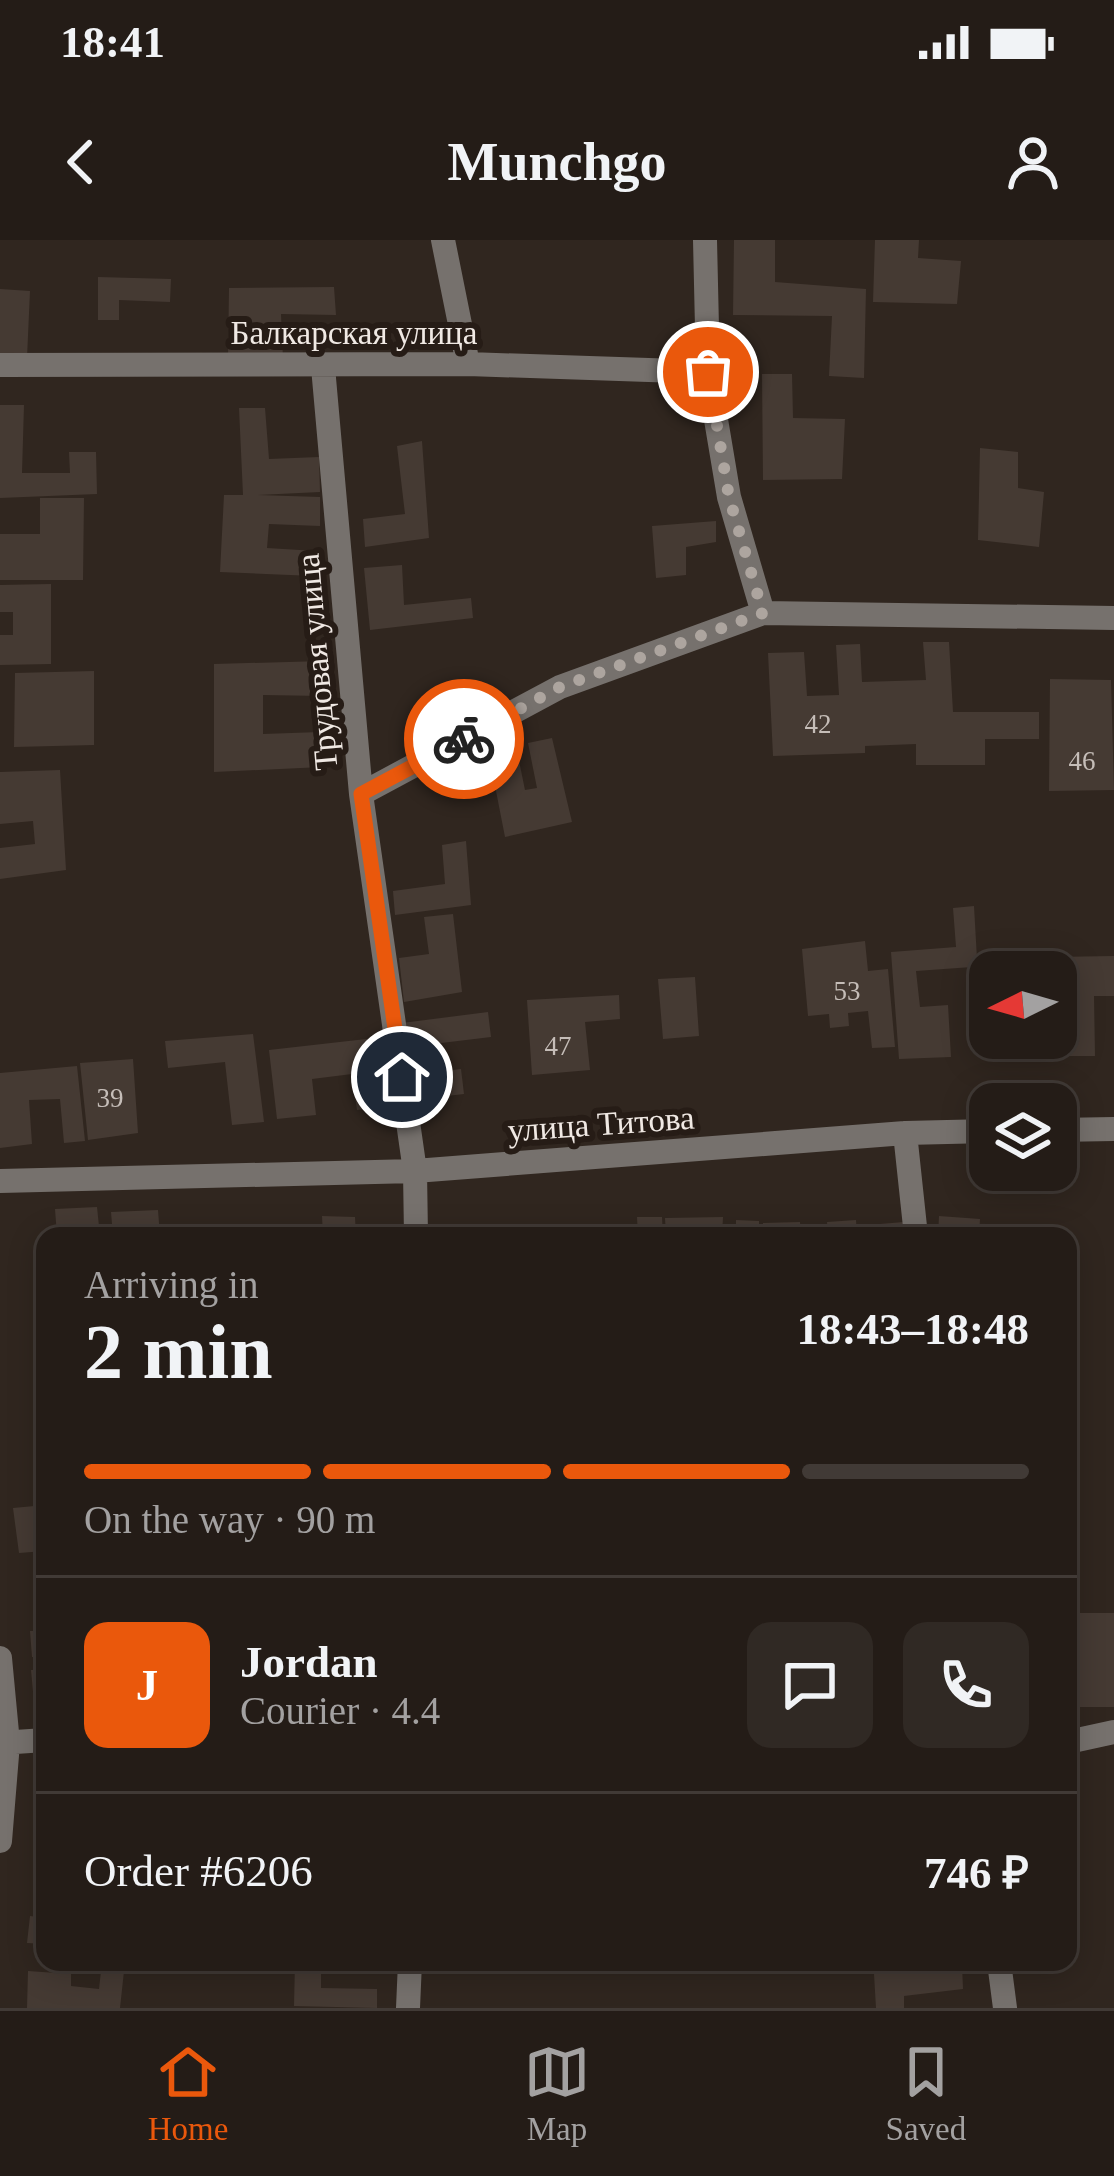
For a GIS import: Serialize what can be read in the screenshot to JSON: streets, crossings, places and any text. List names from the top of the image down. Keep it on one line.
{"streets":{"street":["Балкарская улица","Трудовая улица","улица Титова"]},"crossings":[["Балкарская улица","Трудовая улица"],["Трудовая улица","улица Титова"]],"house_numbers":["42","46","53","47","39"],"north":"left","page":{"status":"18:41","header":"Munchgo","heading":["2 min","Arriving in","18:43–18:48"],"panel":["Jordan","Courier · 4.4","Order #6206","746 ₽"],"bar":"On the way · 90 m","round":"J","tabs":["Home","Map","Saved"]}}
